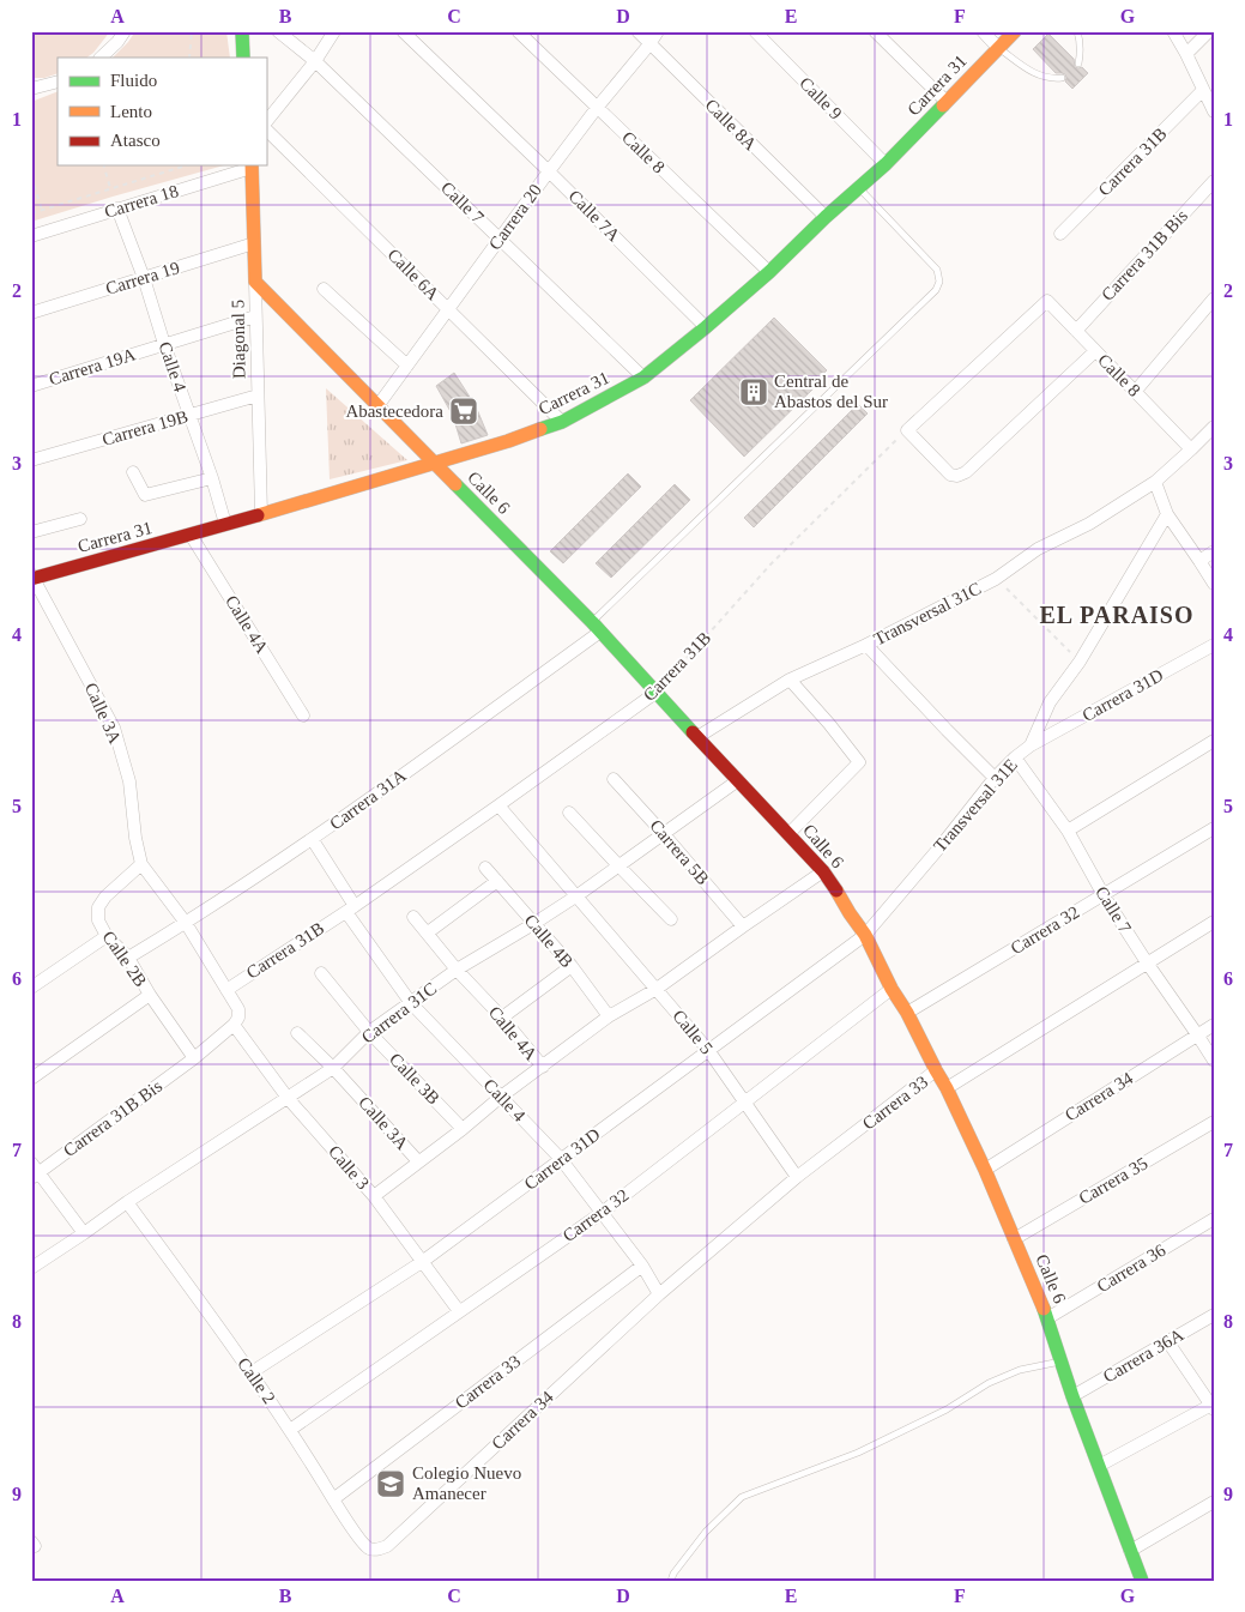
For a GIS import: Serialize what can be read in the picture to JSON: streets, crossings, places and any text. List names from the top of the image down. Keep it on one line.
{"streets":{"street":["Carrera 31","Calle 9","Calle 8A","Calle 8","Carrera 31B","Carrera 18","Calle 7","Calle 7A","Carrera 20","Carrera 31B Bis","Calle 6A","Carrera 19","Diagonal 5","Carrera 19A","Calle 4","Carrera 19B","Calle 6","Transversal 31C","Calle 4A","Carrera 31D","Calle 3A","Carrera 31A","Transversal 31E","Carrera 5B","Carrera 32","Calle 4B","Calle 2B","Carrera 31C","Calle 5","Calle 3B","Carrera 34","Carrera 33","Calle 3","Carrera 35","Carrera 36","Carrera 36A","Calle 2"]},"crossings":[["Carrera 31","Calle 9"],["Carrera 31","Calle 8A"],["Carrera 31","Calle 8"],["Carrera 31","Calle 7"],["Carrera 31","Calle 7A"],["Carrera 31","Calle 6A"],["Carrera 31","Diagonal 5"],["Carrera 31","Calle 4"],["Carrera 31","Calle 6"],["Carrera 31","Calle 4A"],["Carrera 31","Calle 3A"],["Calle 8A","Carrera 20"],["Calle 8","Carrera 31B"],["Calle 8","Carrera 20"],["Calle 8","Carrera 31B Bis"],["Carrera 31B","Calle 4"],["Carrera 31B","Calle 6"],["Carrera 31B","Calle 5"],["Carrera 18","Diagonal 5"],["Carrera 18","Calle 4"],["Calle 7","Carrera 20"],["Calle 7","Transversal 31E"],["Calle 7","Carrera 32"],["Calle 7","Carrera 34"],["Calle 7","Carrera 33"],["Calle 7A","Carrera 20"],["Carrera 20","Calle 6A"],["Carrera 20","Calle 6"],["Carrera 31B Bis","Calle 2B"],["Carrera 31B Bis","Calle 3"],["Carrera 19","Diagonal 5"],["Carrera 19","Calle 4"],["Diagonal 5","Carrera 19A"],["Diagonal 5","Carrera 19B"],["Diagonal 5","Calle 6"],["Carrera 19A","Calle 4"],["Calle 4","Carrera 19B"],["Calle 4","Carrera 31D"],["Calle 4","Carrera 31A"],["Calle 4","Carrera 32"],["Calle 4","Carrera 31C"],["Calle 4","Carrera 34"],["Calle 4","Carrera 33"],["Calle 6","Transversal 31C"],["Calle 6","Carrera 31D"],["Calle 6","Carrera 31A"],["Calle 6","Transversal 31E"],["Calle 6","Carrera 32"],["Calle 6","Carrera 31C"],["Calle 6","Carrera 34"],["Calle 6","Carrera 33"],["Calle 6","Carrera 35"],["Calle 6","Carrera 36"],["Calle 6","Carrera 36A"],["Calle 4A","Carrera 31C"],["Carrera 31D","Transversal 31E"],["Carrera 31D","Calle 5"],["Carrera 31D","Calle 3"],["Carrera 31D","Calle 2"],["Calle 3A","Calle 2B"],["Calle 3A","Carrera 31C"],["Carrera 31A","Calle 2B"],["Carrera 5B","Carrera 31C"],["Carrera 32","Calle 5"],["Carrera 32","Calle 3"],["Carrera 32","Calle 2"],["Calle 4B","Carrera 31C"],["Carrera 31C","Calle 5"],["Carrera 31C","Calle 3B"],["Carrera 31C","Calle 3"],["Carrera 31C","Calle 2"],["Calle 5","Carrera 33"],["Carrera 34","Carrera 33"],["Carrera 34","Calle 2"],["Carrera 33","Calle 2"]],"districts":["EL PARAISO"],"places":{"building":["Central de Abastos del Sur"],"supermarket":["Abastecedora"],"school or university":["Colegio Nuevo Amanecer"]},"legend":["Fluido","Lento","Atasco"],"grid":{"columns":["A","B","C","D","E","F","G"],"rows":["1","2","3","4","5","6","7","8","9"]}}
